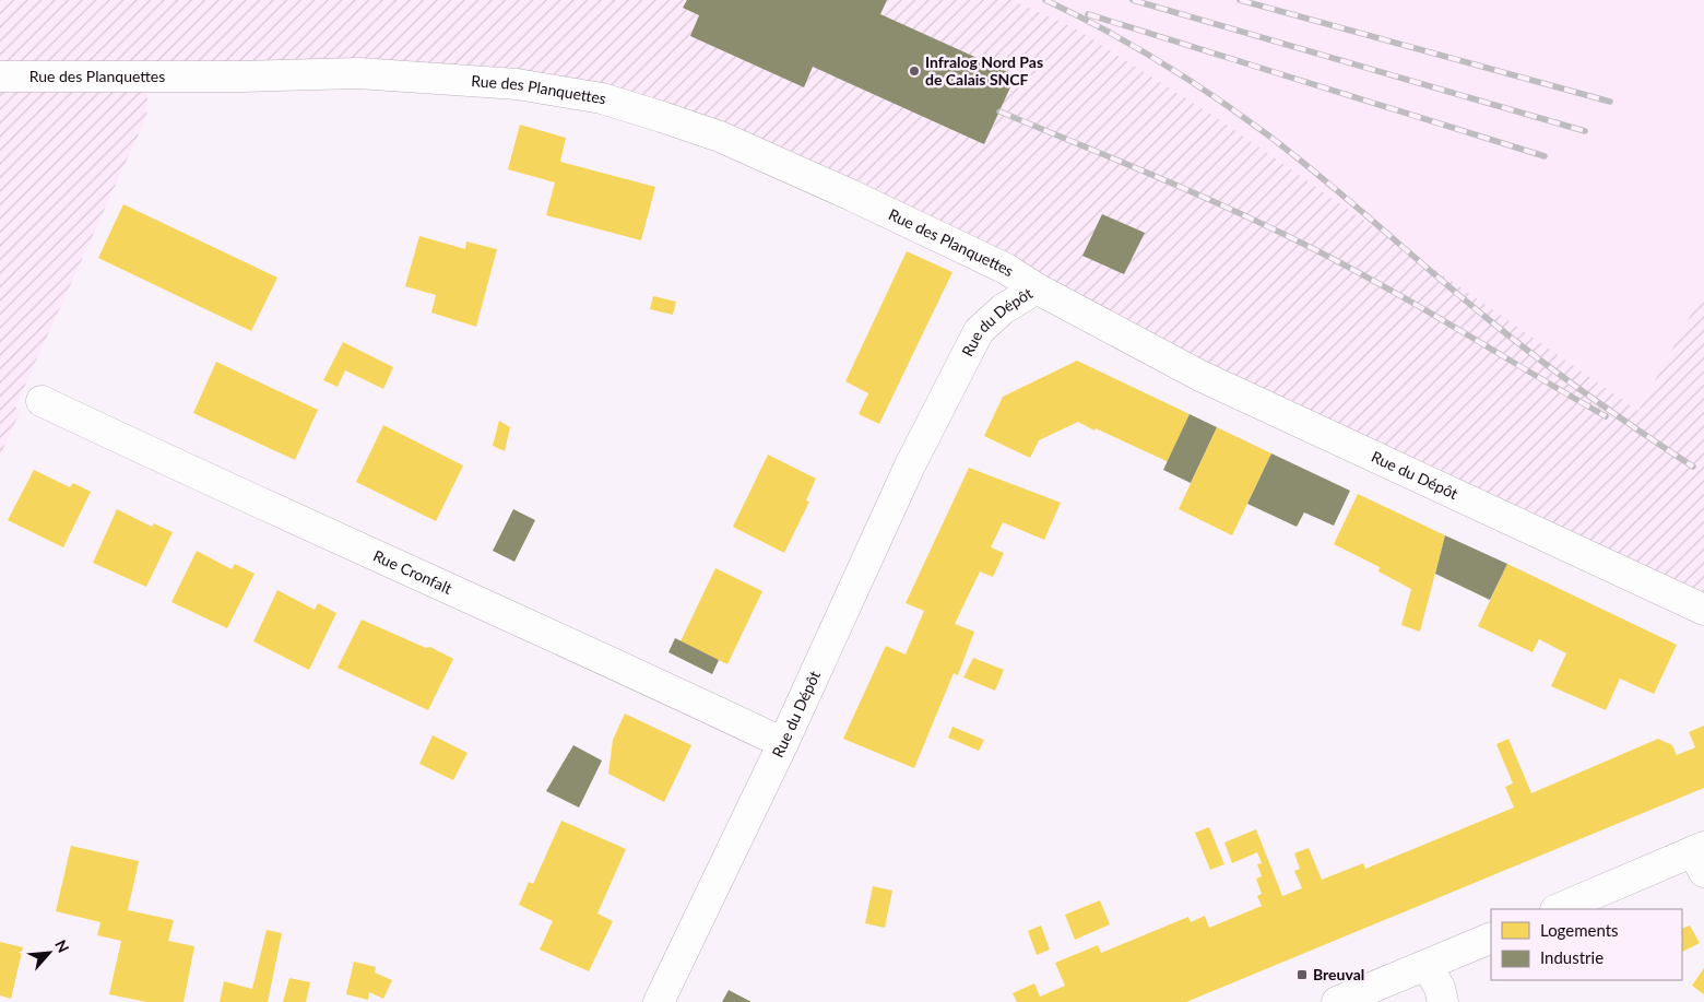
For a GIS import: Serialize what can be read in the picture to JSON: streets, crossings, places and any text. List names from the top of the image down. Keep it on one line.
{"streets":{"street":["Rue des Planquettes","Rue du Dépôt","Rue Cronfalt"]},"crossings":[["Rue des Planquettes","Rue du Dépôt"],["Rue du Dépôt","Rue Cronfalt"]],"places":{"other":["Infralog Nord Pas de Calais SNCF"],"transit":["Breuval"]},"legend":["Logements","Industrie"],"north":"top right"}
